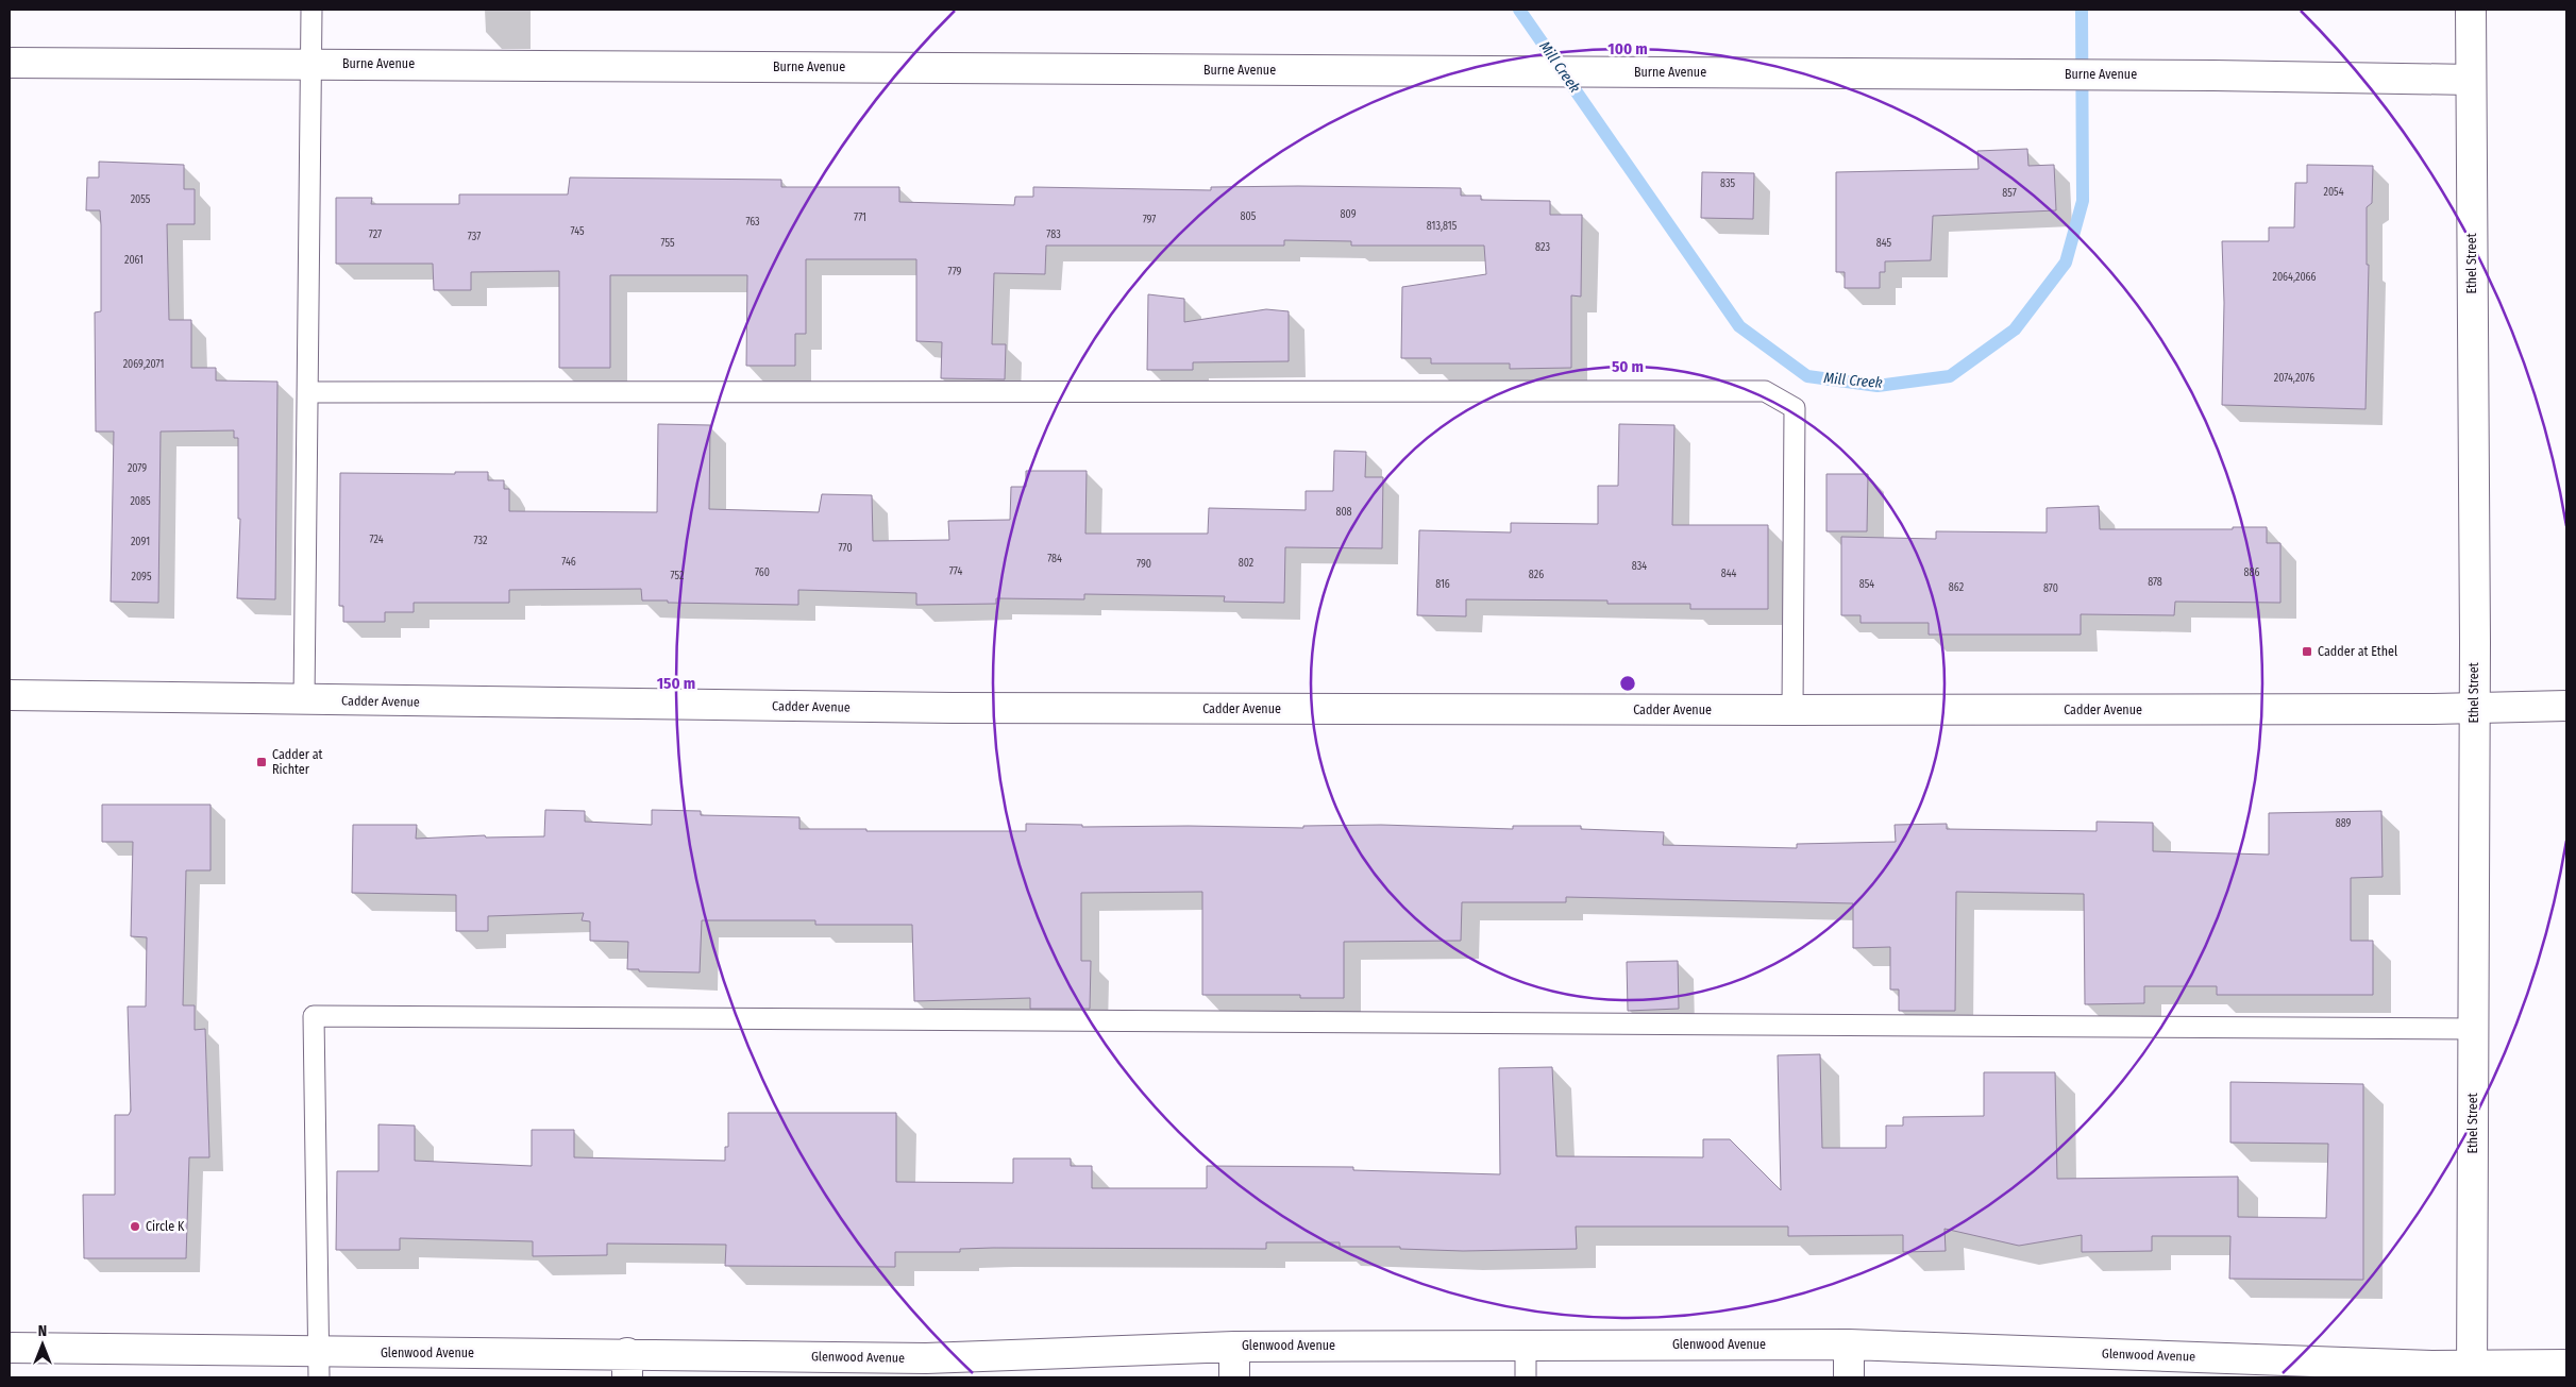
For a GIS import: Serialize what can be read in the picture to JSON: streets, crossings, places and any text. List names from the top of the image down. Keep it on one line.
{"streets":{"street":["Burne Avenue","Ethel Street","Cadder Avenue","Glenwood Avenue"]},"crossings":[["Burne Avenue","Ethel Street"],["Ethel Street","Cadder Avenue"],["Ethel Street","Glenwood Avenue"]],"water":["Mill Creek"],"places":{"transit":["Cadder at Ethel","Cadder at Richter"],"other":["Circle K"]},"house_numbers":["835","2054","857","2055","809","805","771","797","763","813,815","745","727","783","737","755","845","823","2061","779","2064,2066","2069,2071","2074,2076","2079","2085","808","724","732","2091","770","784","746","802","790","834","774","760","886","844","826","752","2095","878","816","854","862","870","889"],"north":"top","rings":["100 m","50 m","150 m"]}
